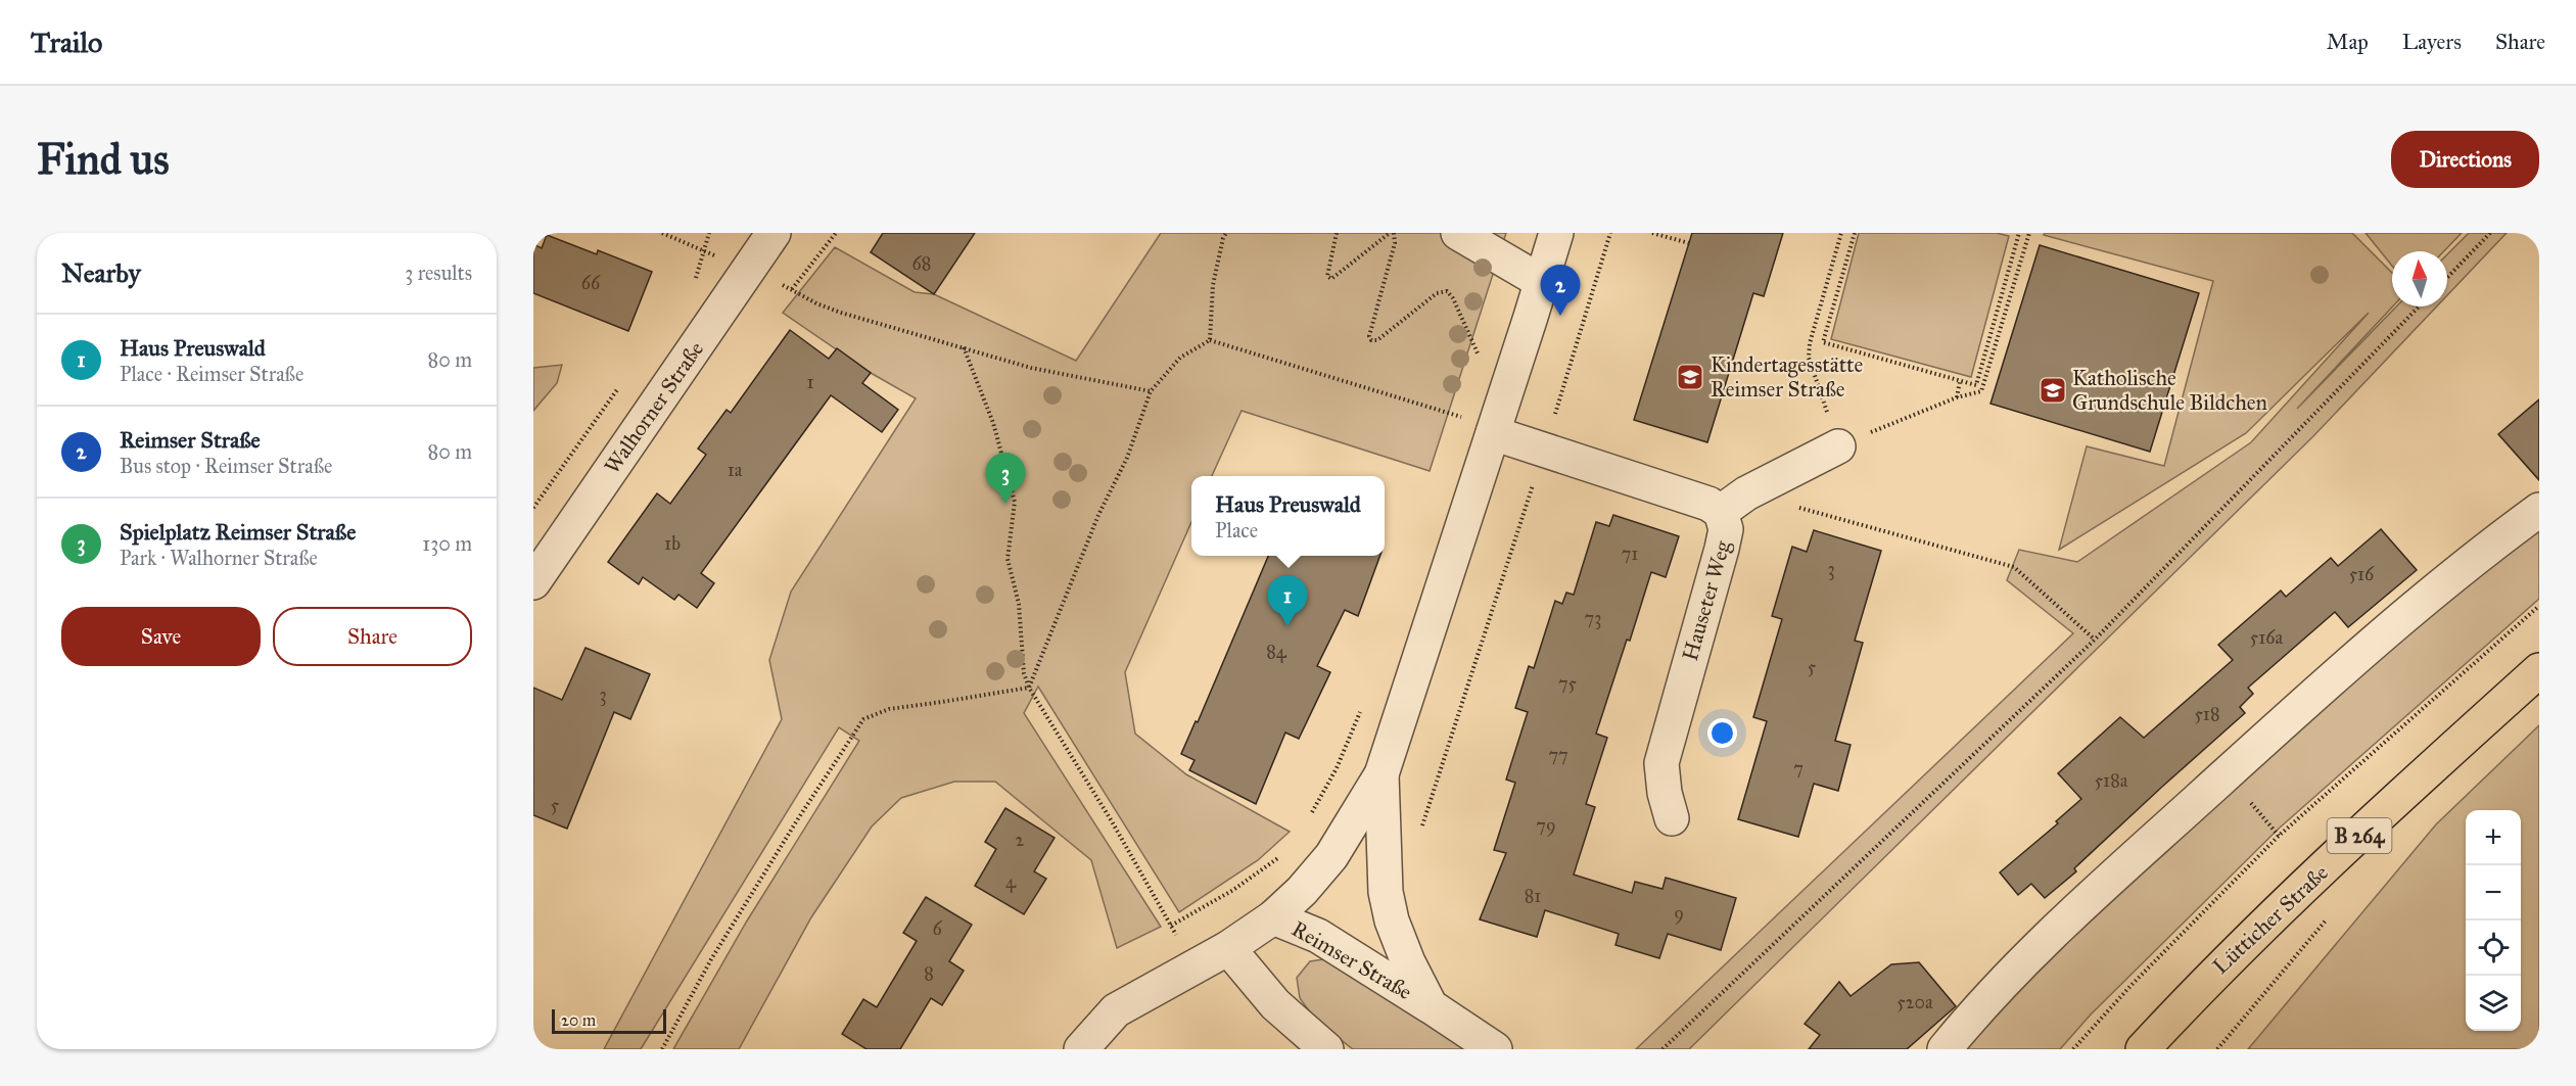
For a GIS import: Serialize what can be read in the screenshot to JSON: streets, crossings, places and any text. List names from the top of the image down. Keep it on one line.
{"streets":{"main road":["B 264","Lütticher Straße"],"street":["Walhorner Straße","Hauseter Weg","Reimser Straße"]},"crossings":[["Hauseter Weg","Reimser Straße"]],"places":{"school or university":["Kindertagesstätte Reimser Straße","Katholische Grundschule Bildchen"]},"house_numbers":["68","66","1","1a","1b","71","3","516","73","516a","84","5","75","3","518","77","7","518a","5","79","2","4","81","9","6","8","520a"],"scale_bar":"20 m","north":"top","page":{"header":"Trailo","nav":["Map","Layers","Share"],"buttons":["Directions",["Save","Share"]],"title":"Find us","heading":["Nearby","3 results"],"pins":["2","3","1"],"list":[{"mark":"1","name":"Haus Preuswald","note":"Place · Reimser Straße","value":"80 m"},{"mark":"2","name":"Reimser Straße","note":"Bus stop · Reimser Straße","value":"80 m"},{"mark":"3","name":"Spielplatz Reimser Straße","note":"Park · Walhorner Straße","value":"130 m"}],"popup":["Haus Preuswald","Place"],"map_buttons":["+","−"],"scale":"20 m"}}
